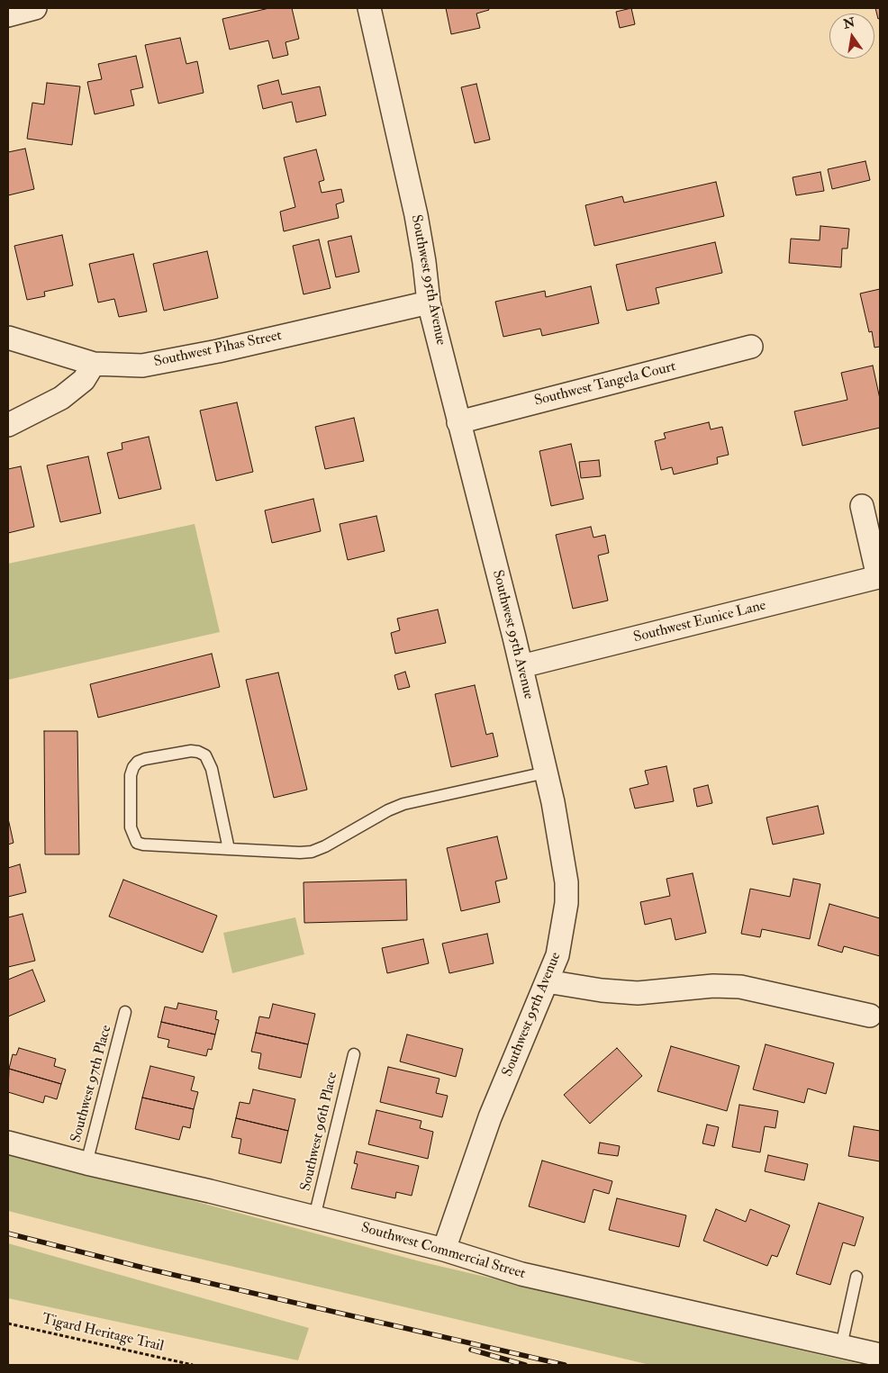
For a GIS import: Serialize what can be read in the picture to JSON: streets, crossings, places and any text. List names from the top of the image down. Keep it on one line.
{"streets":{"street":["Southwest 95th Avenue","Southwest Pihas Street","Southwest Tangela Court","Southwest Eunice Lane","Southwest Commercial Street"],"lane":["Southwest 97th Place","Southwest 96th Place"],"path":["Tigard Heritage Trail"]},"crossings":[["Southwest 95th Avenue","Southwest Pihas Street"],["Southwest 95th Avenue","Southwest Tangela Court"],["Southwest 95th Avenue","Southwest Eunice Lane"],["Southwest 95th Avenue","Southwest Commercial Street"],["Southwest 97th Place","Southwest Commercial Street"],["Southwest 96th Place","Southwest Commercial Street"]],"north":"top"}
